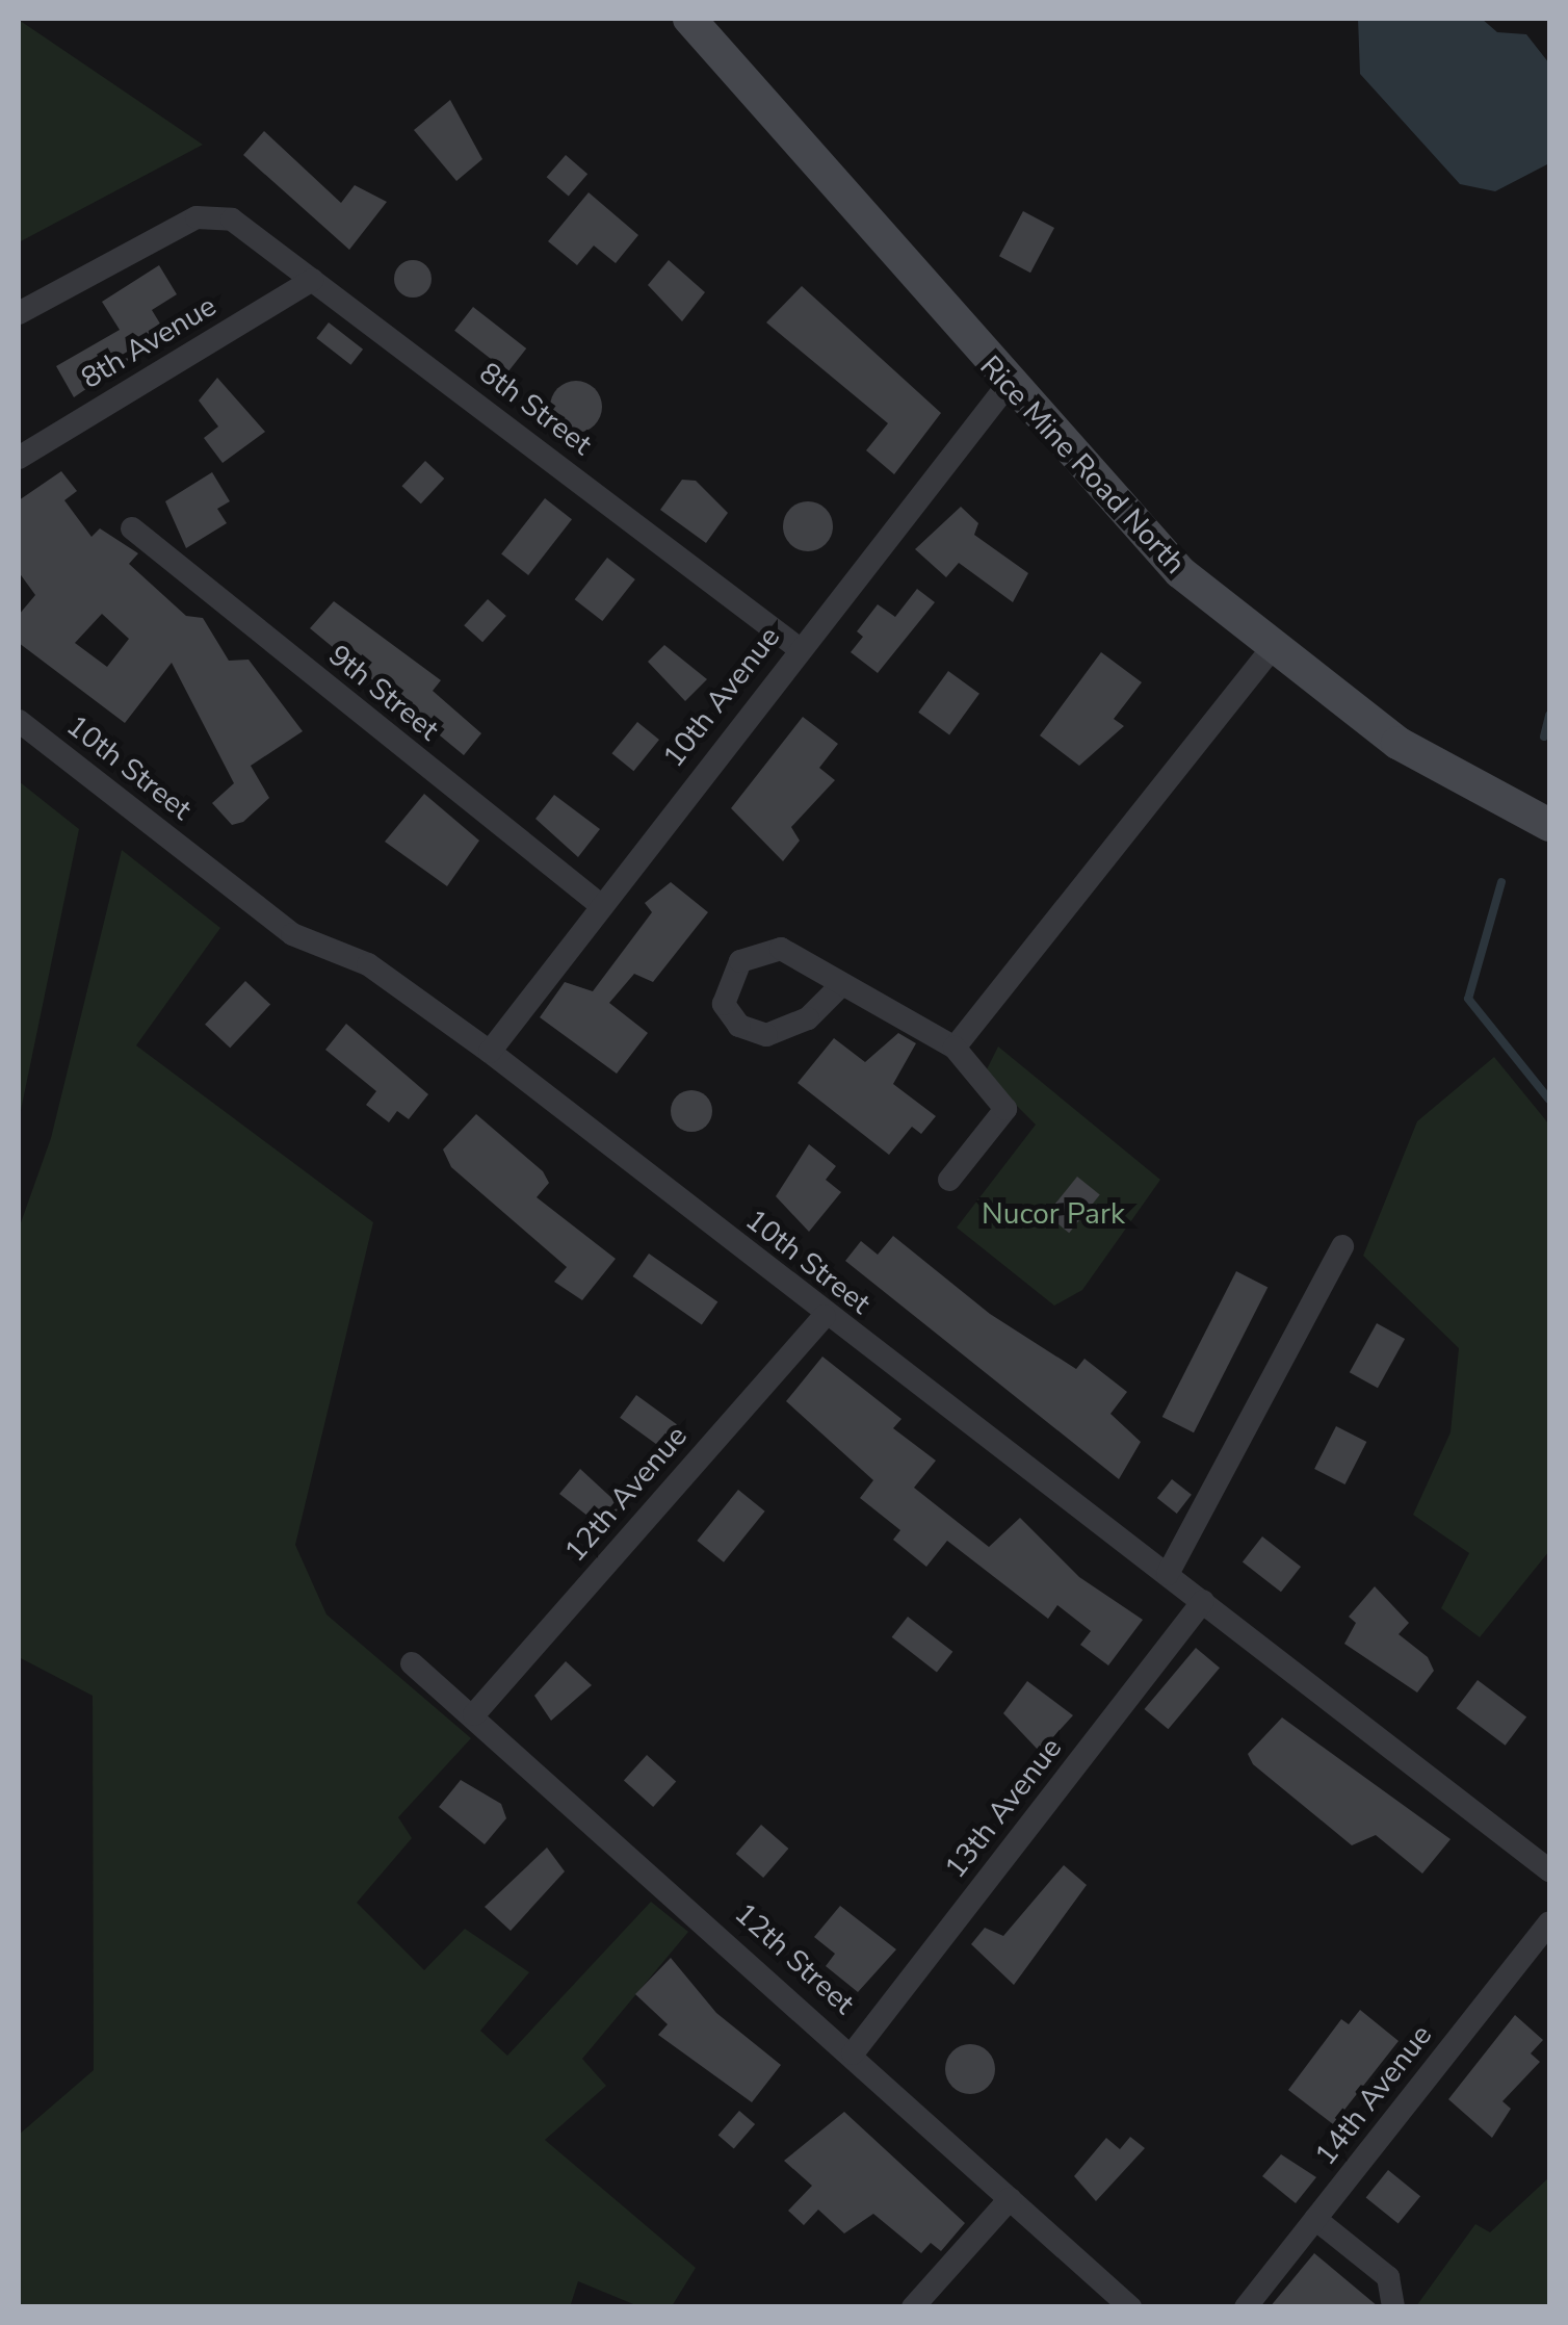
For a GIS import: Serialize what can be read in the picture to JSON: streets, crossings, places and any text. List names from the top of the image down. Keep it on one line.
{"streets":{"main road":["Rice Mine Road North"],"street":["8th Avenue","8th Street","9th Street","10th Avenue","10th Street","12th Avenue","13th Avenue","12th Street","14th Avenue"]},"crossings":[["8th Avenue","8th Street"],["8th Street","10th Avenue"],["Rice Mine Road North","10th Avenue"],["9th Street","10th Avenue"],["10th Avenue","10th Street"],["10th Street","12th Avenue"],["10th Street","13th Avenue"],["12th Avenue","12th Street"],["13th Avenue","12th Street"]],"parks":["Nucor Park"]}
